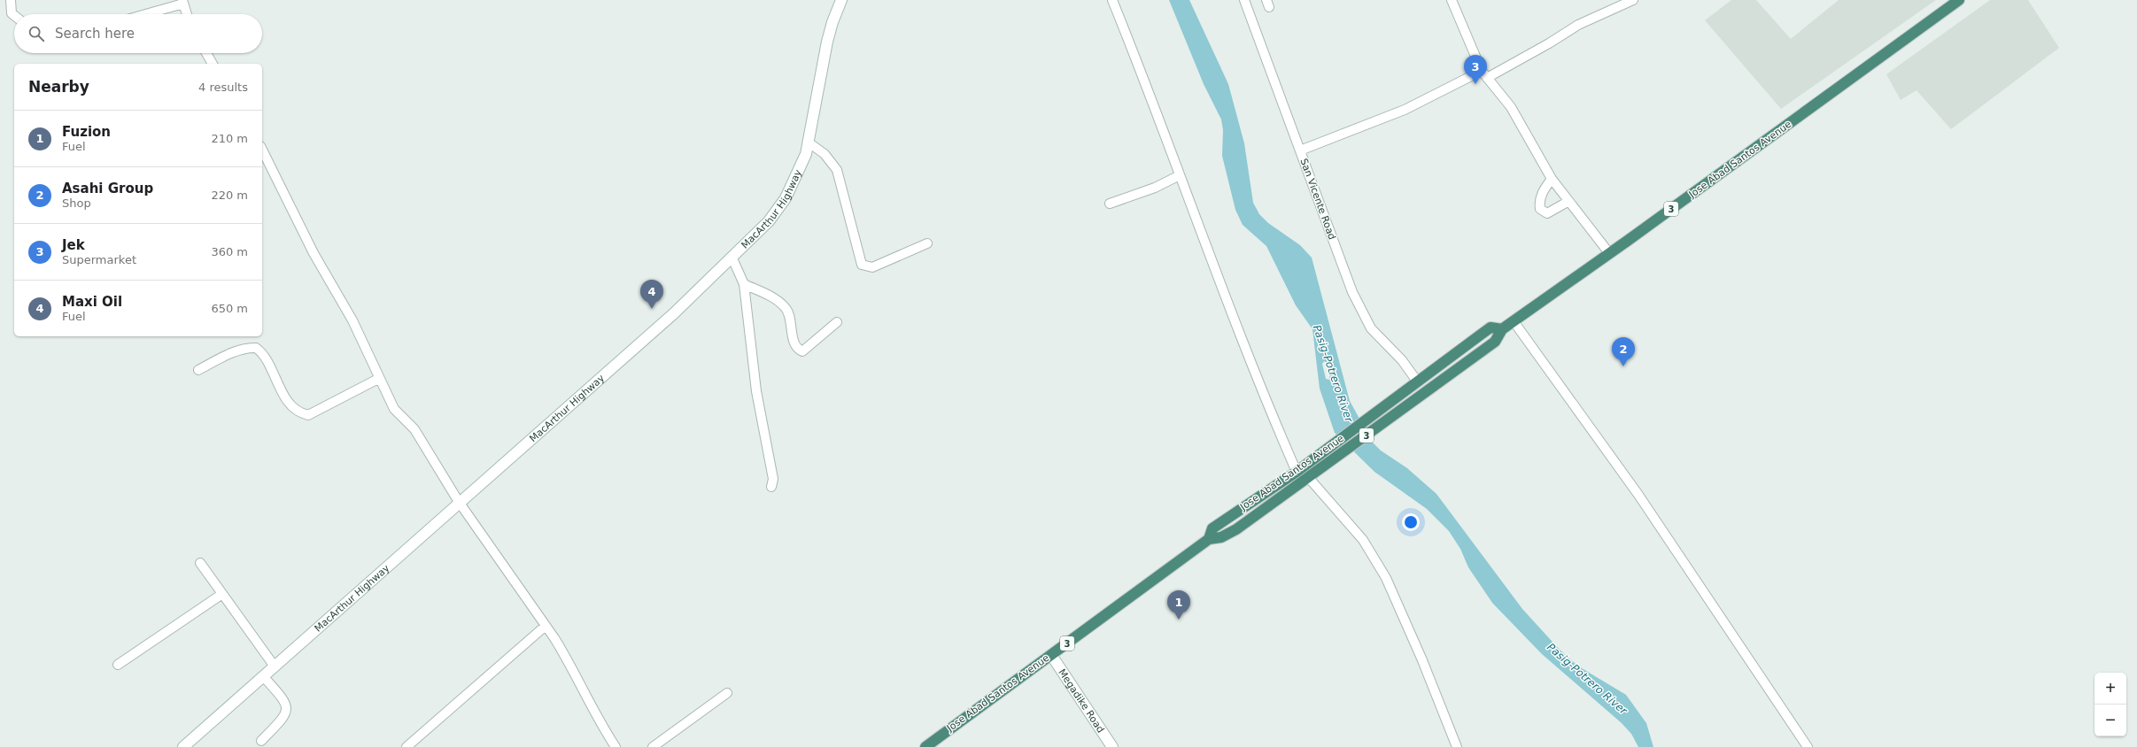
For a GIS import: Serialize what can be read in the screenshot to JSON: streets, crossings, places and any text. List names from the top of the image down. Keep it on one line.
{"streets":{"highway":["Jose Abad Santos Avenue","3"],"main road":["MacArthur Highway","Megadike Road"],"street":["San Vicente Road"]},"crossings":[["Jose Abad Santos Avenue","San Vicente Road"],["Jose Abad Santos Avenue","Megadike Road"]],"water":["Pasig-Potrero River"],"page":{"search":"Search here","pins":["3","4","2","1"],"heading":["Nearby","4 results"],"list":[{"mark":"1","name":"Fuzion","note":"Fuel","value":"210 m"},{"mark":"2","name":"Asahi Group","note":"Shop","value":"220 m"},{"mark":"3","name":"Jek","note":"Supermarket","value":"360 m"},{"mark":"4","name":"Maxi Oil","note":"Fuel","value":"650 m"}],"map_buttons":["+","−"]}}
